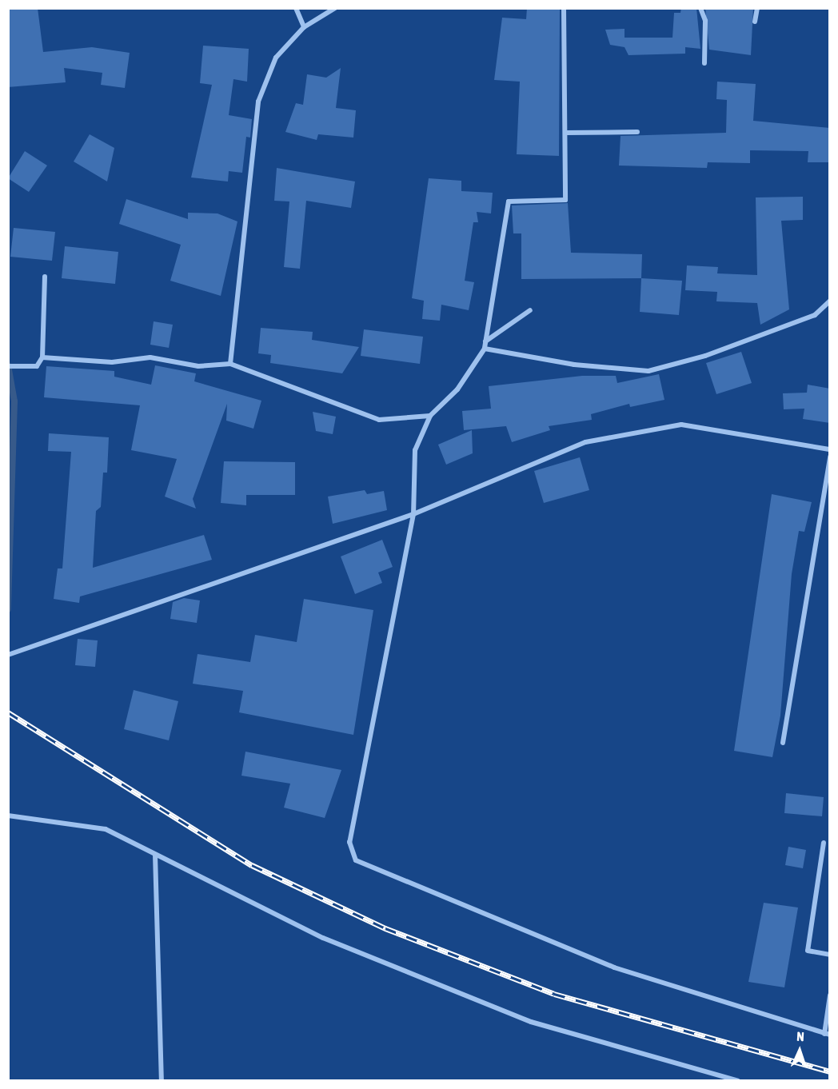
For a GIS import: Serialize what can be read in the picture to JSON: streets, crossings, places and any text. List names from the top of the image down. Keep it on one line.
{"north":"top"}
